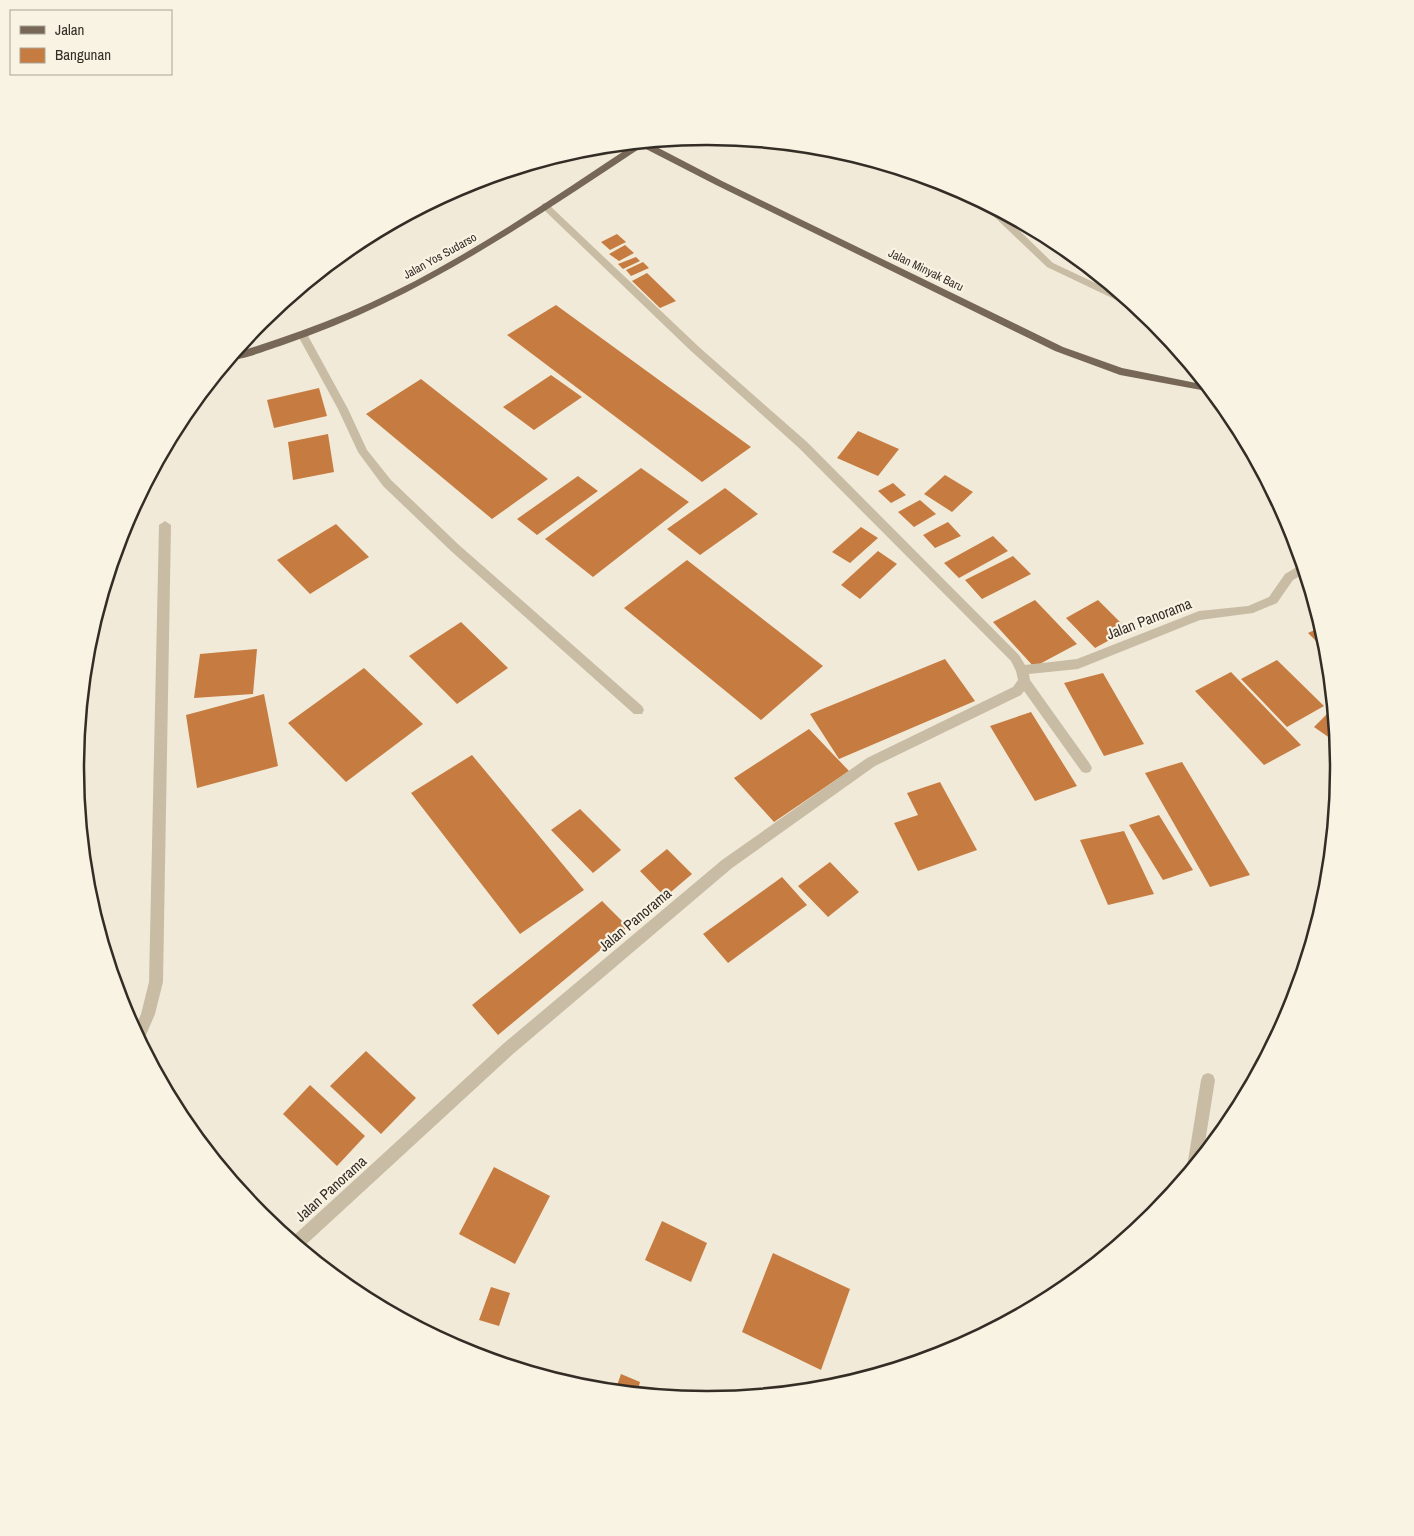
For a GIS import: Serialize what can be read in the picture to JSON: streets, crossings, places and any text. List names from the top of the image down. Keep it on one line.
{"streets":{"main road":["Jalan Yos Sudarso","Jalan Minyak Baru"],"street":["Jalan Panorama"]},"legend":["Jalan","Bangunan"]}
